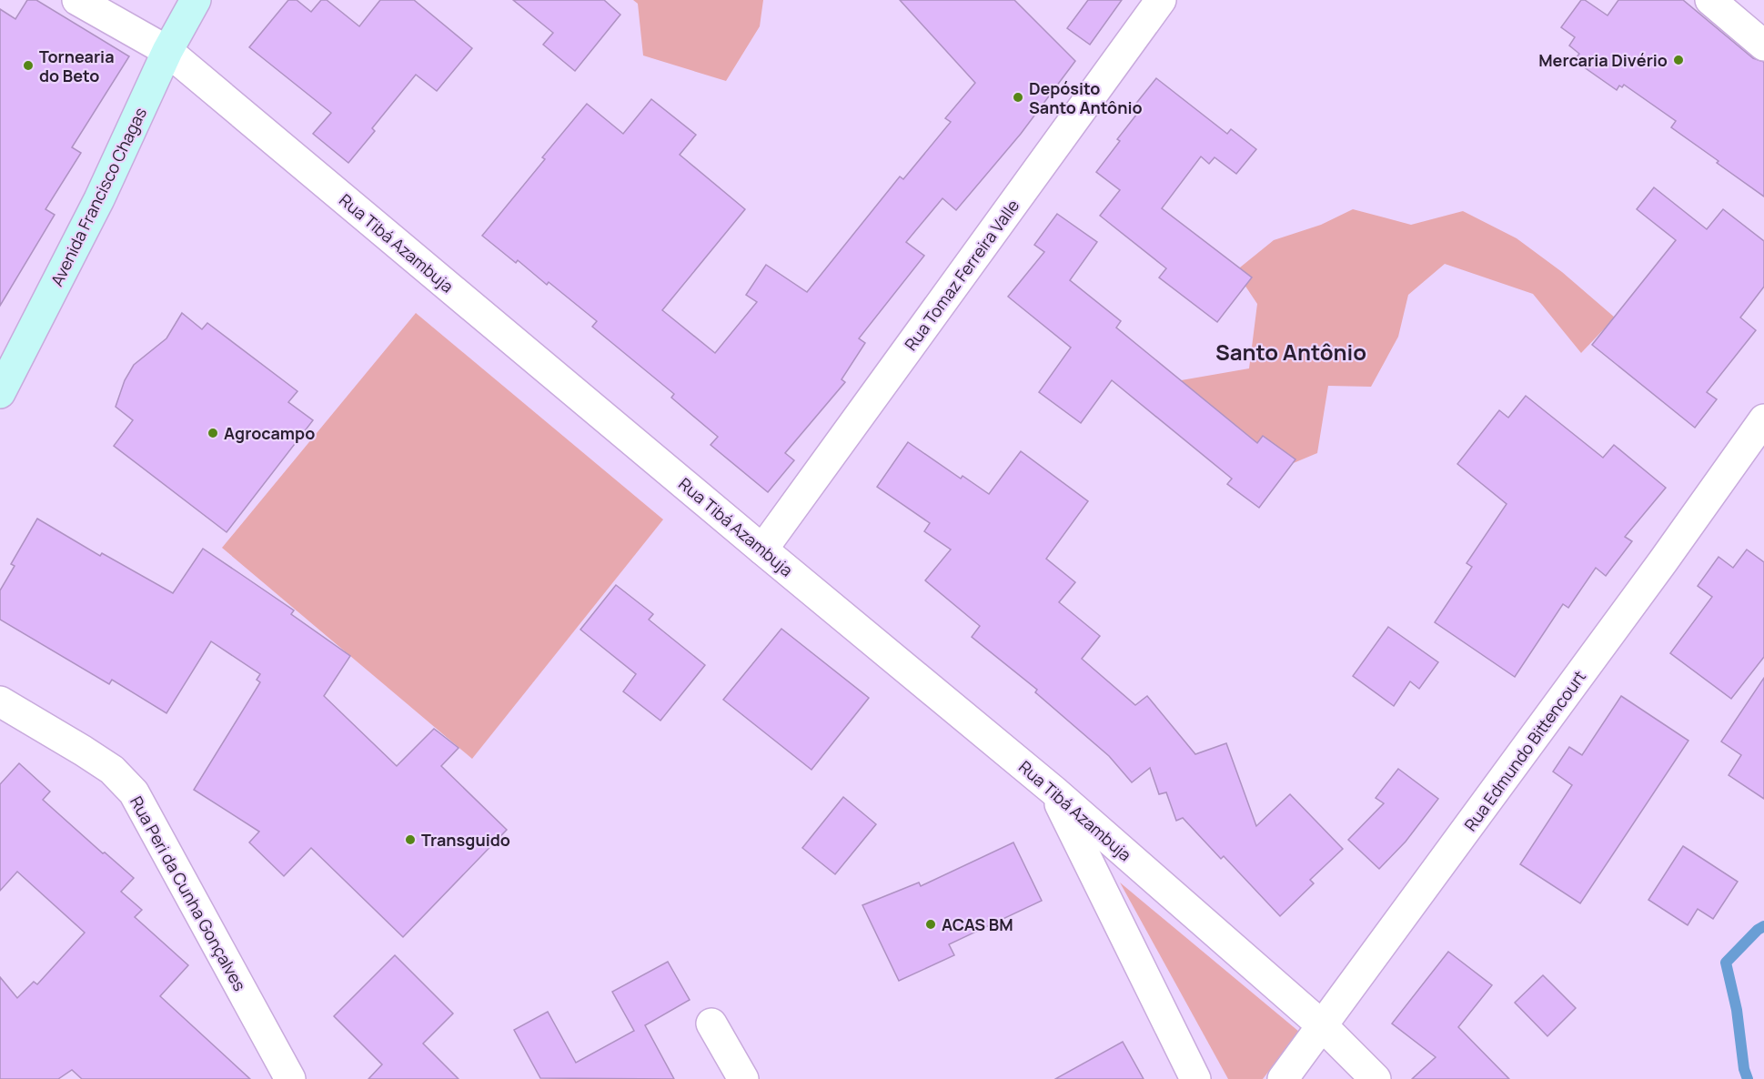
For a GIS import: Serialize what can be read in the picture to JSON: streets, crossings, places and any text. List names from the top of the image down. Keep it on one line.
{"streets":{"main road":["Avenida Francisco Chagas"],"street":["Rua Tibá Azambuja","Rua Tomaz Ferreira Valle","Rua Edmundo Bittencourt","Rua Peri da Cunha Gonçalves"]},"crossings":[["Avenida Francisco Chagas","Rua Tibá Azambuja"],["Rua Tibá Azambuja","Rua Tomaz Ferreira Valle"],["Rua Tibá Azambuja","Rua Edmundo Bittencourt"]],"districts":["Santo Antônio"],"places":["Mercaria Divério","Tornearia do Beto","Depósito Santo Antônio","Agrocampo","Transguido","ACAS BM"]}
